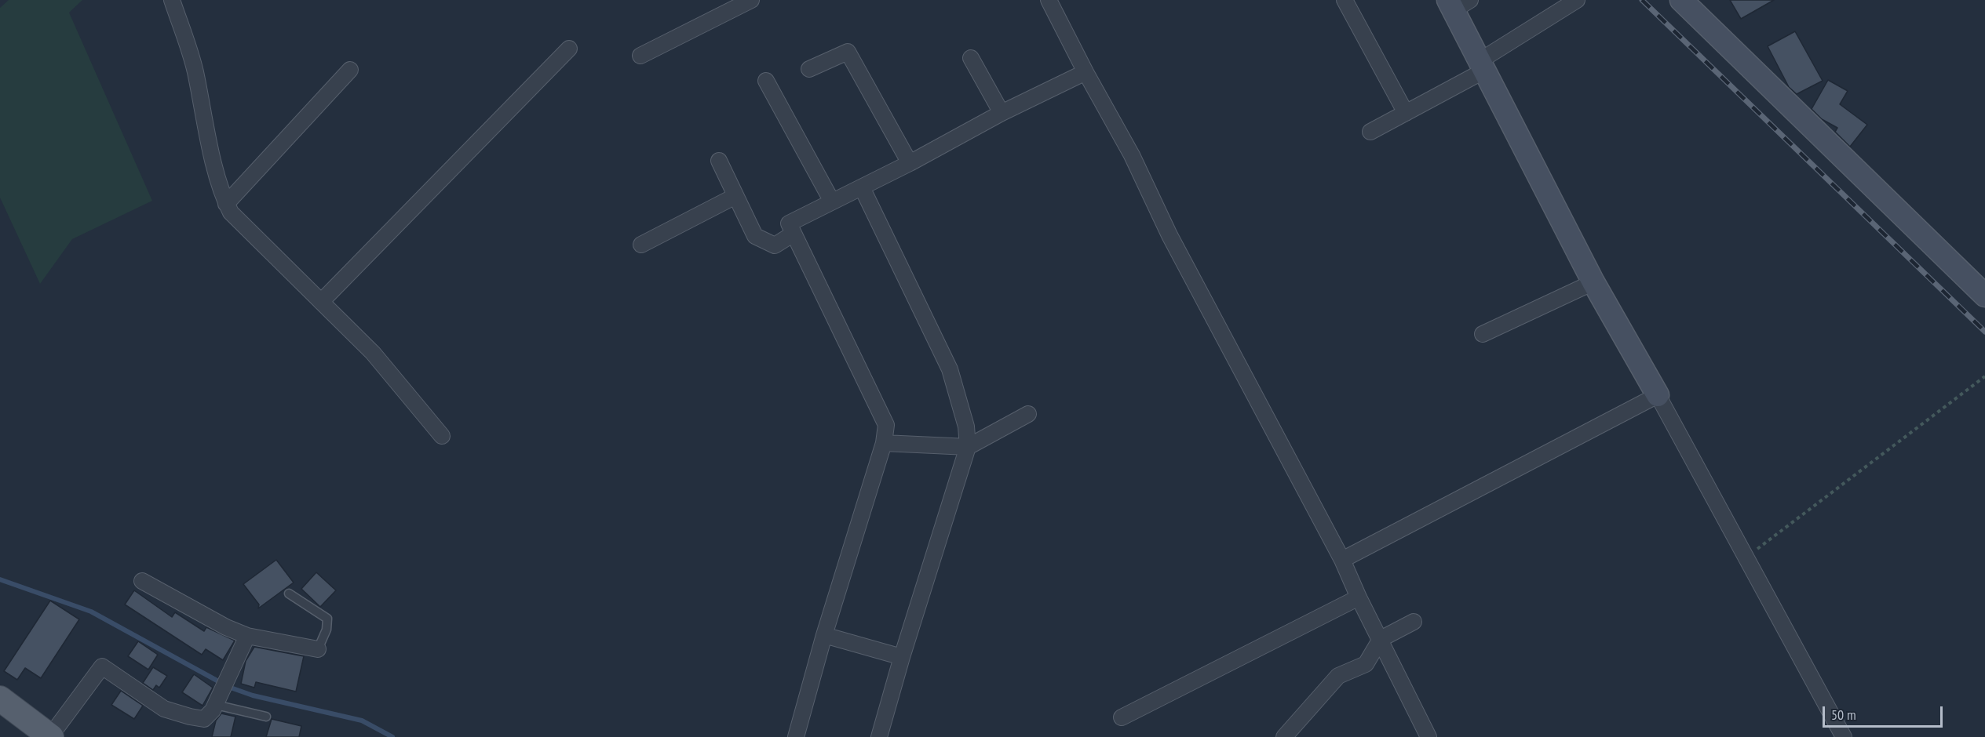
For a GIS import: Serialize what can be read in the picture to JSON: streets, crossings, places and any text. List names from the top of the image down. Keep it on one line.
{"scale_bar":"50 m"}
